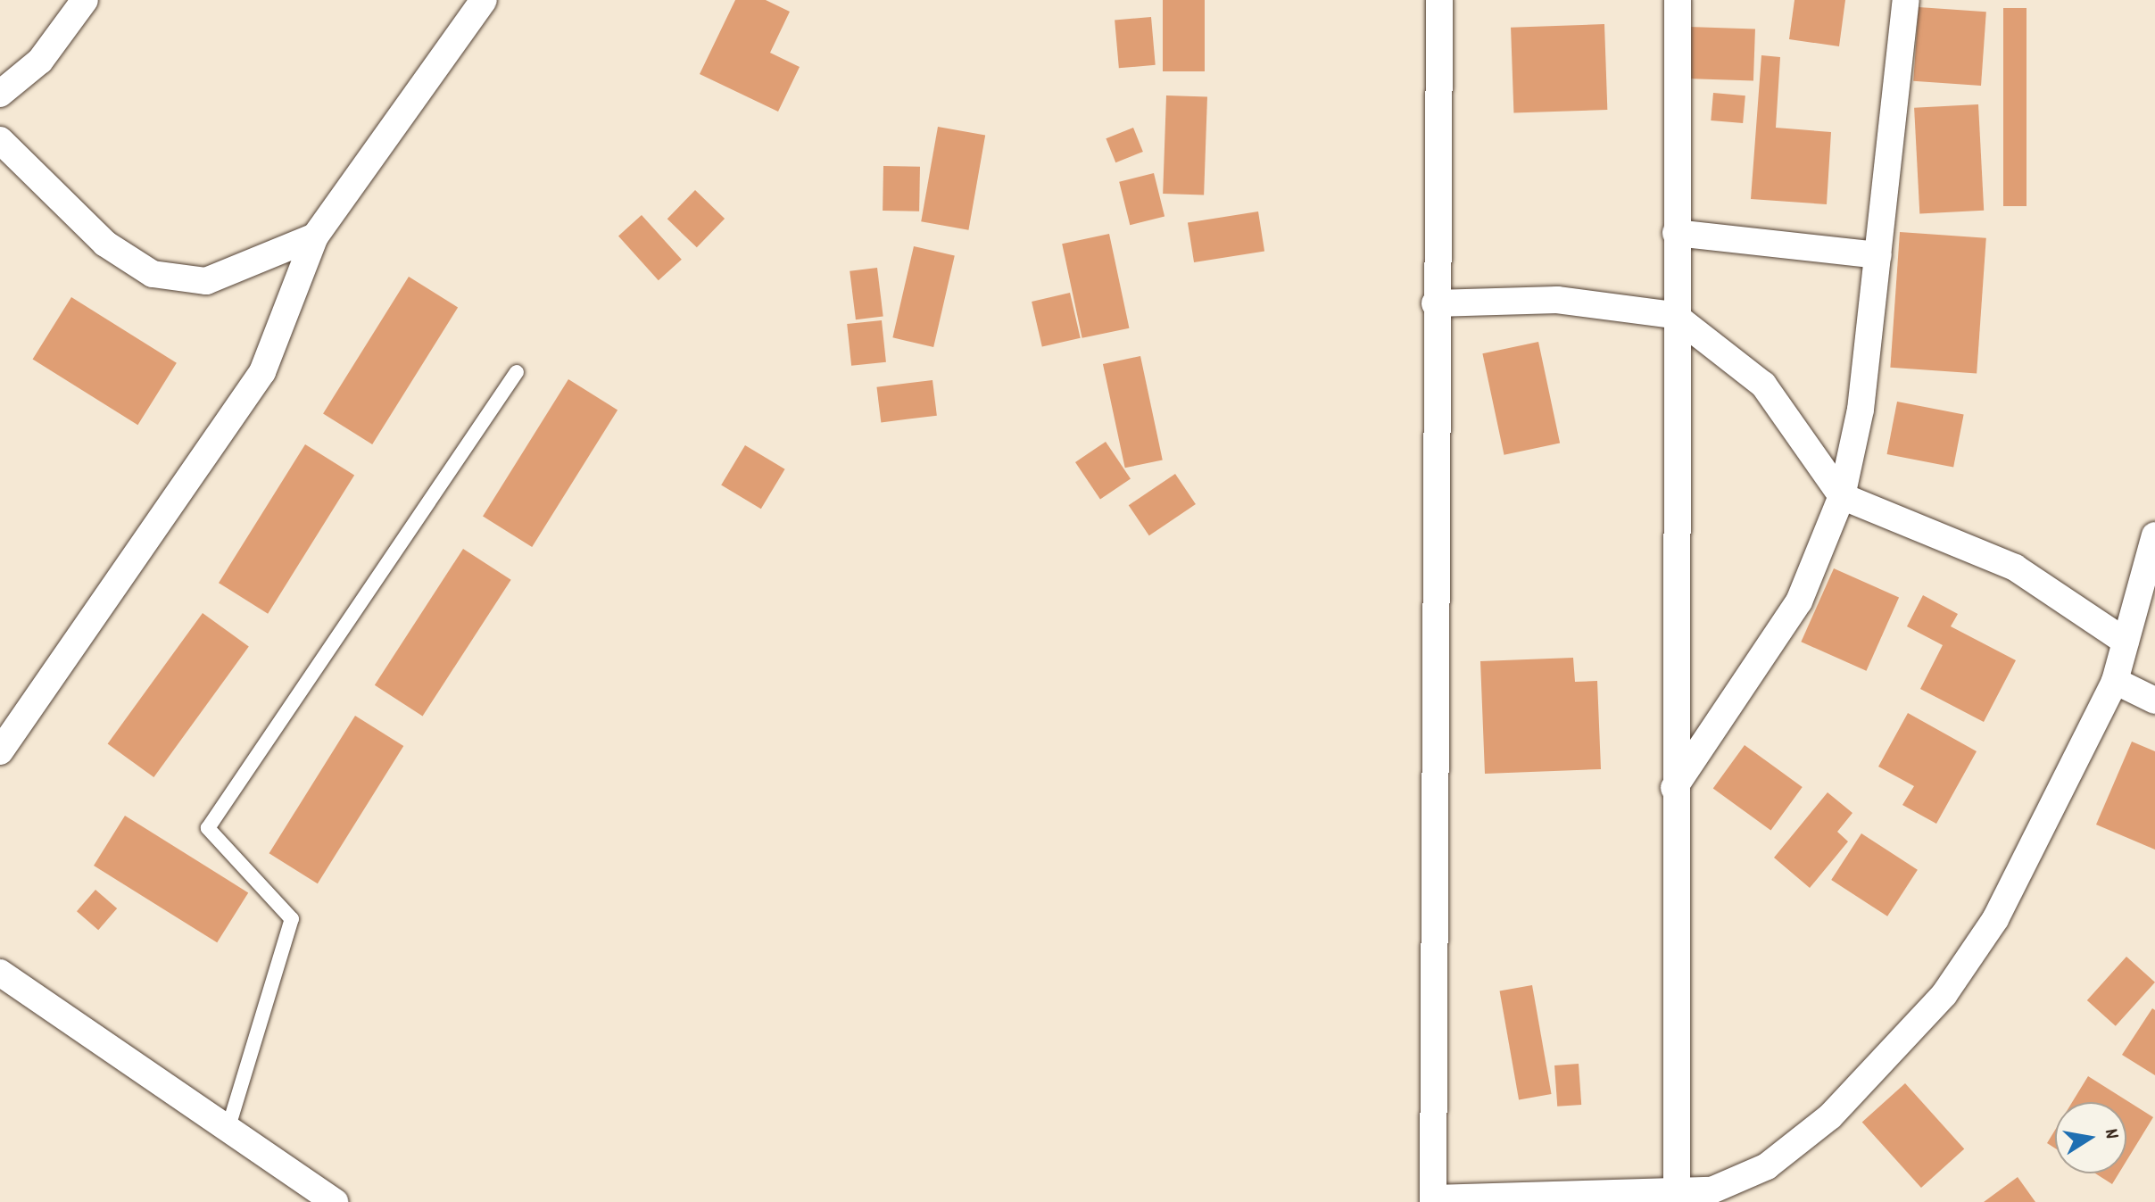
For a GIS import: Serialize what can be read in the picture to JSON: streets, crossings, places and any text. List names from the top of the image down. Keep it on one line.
{"north":"right"}
